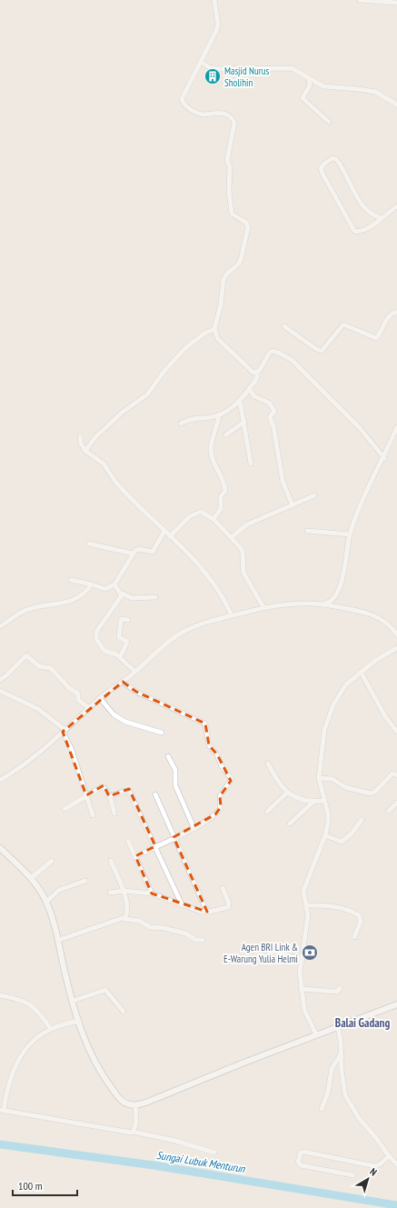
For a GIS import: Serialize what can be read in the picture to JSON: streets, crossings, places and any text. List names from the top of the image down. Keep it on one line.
{"districts":["Balai Gadang"],"water":["Sungai Lubuk Menturun"],"places":{"building":["Masjid Nurus Sholihin"],"bank":["Agen BRI Link & E-Warung Yulia Helmi"]},"scale_bar":"100 m","north":"top right"}
